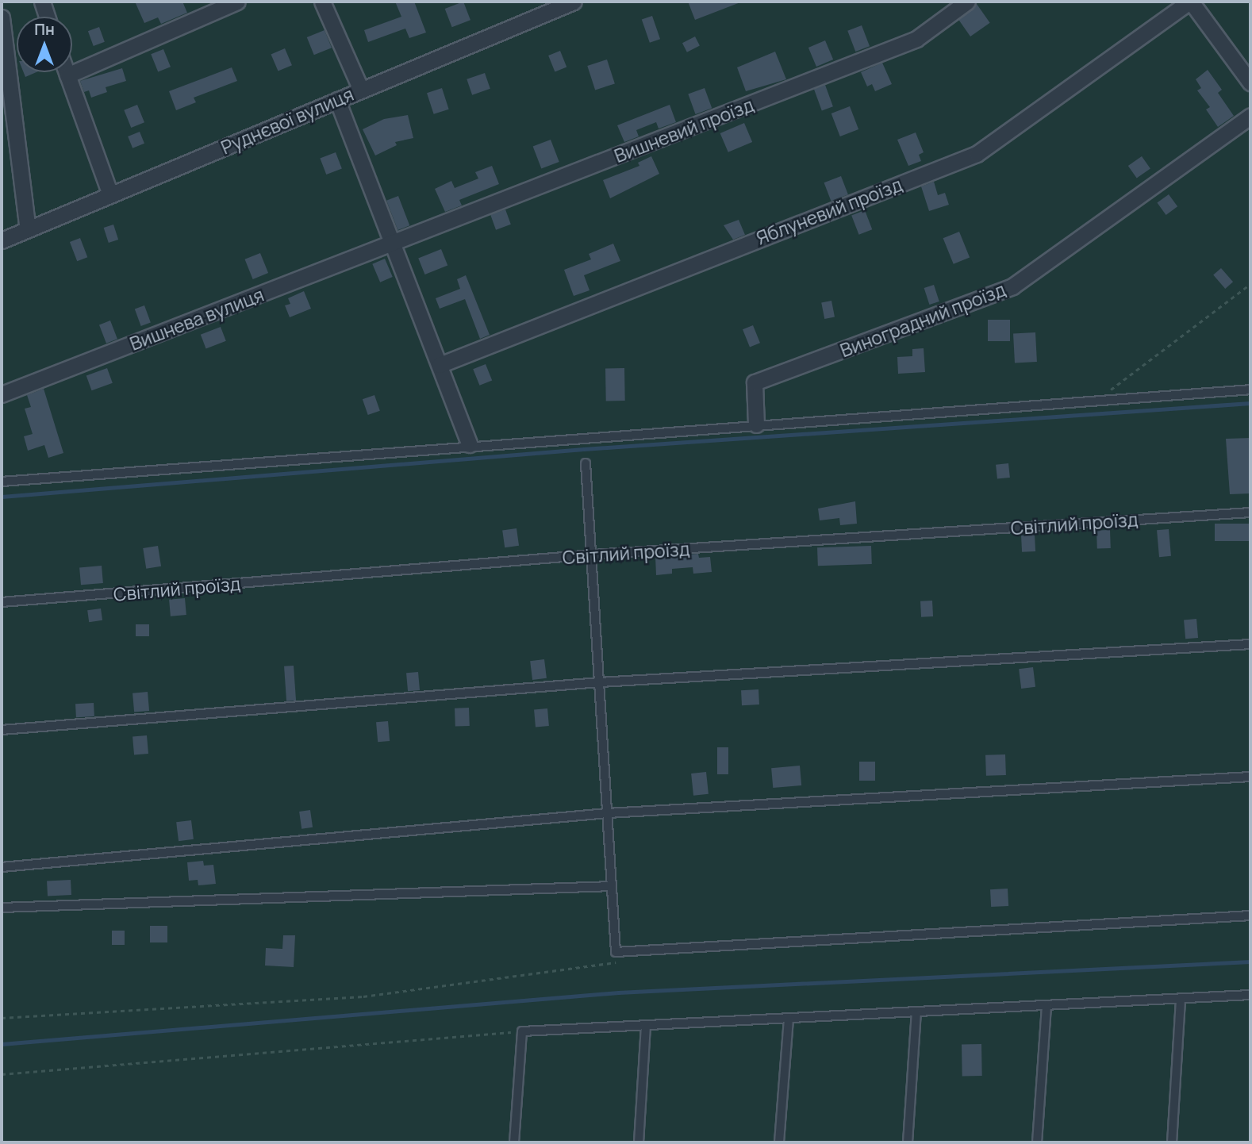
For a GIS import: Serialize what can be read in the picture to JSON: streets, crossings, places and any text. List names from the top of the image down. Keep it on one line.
{"streets":{"street":["Руднєвої вулиця","Вишневий проїзд","Яблуневий проїзд","Вишнева вулиця","Виноградний проїзд"],"lane":["Світлий проїзд"]},"crossings":[["Вишневий проїзд","Вишнева вулиця"]],"north":"top"}
